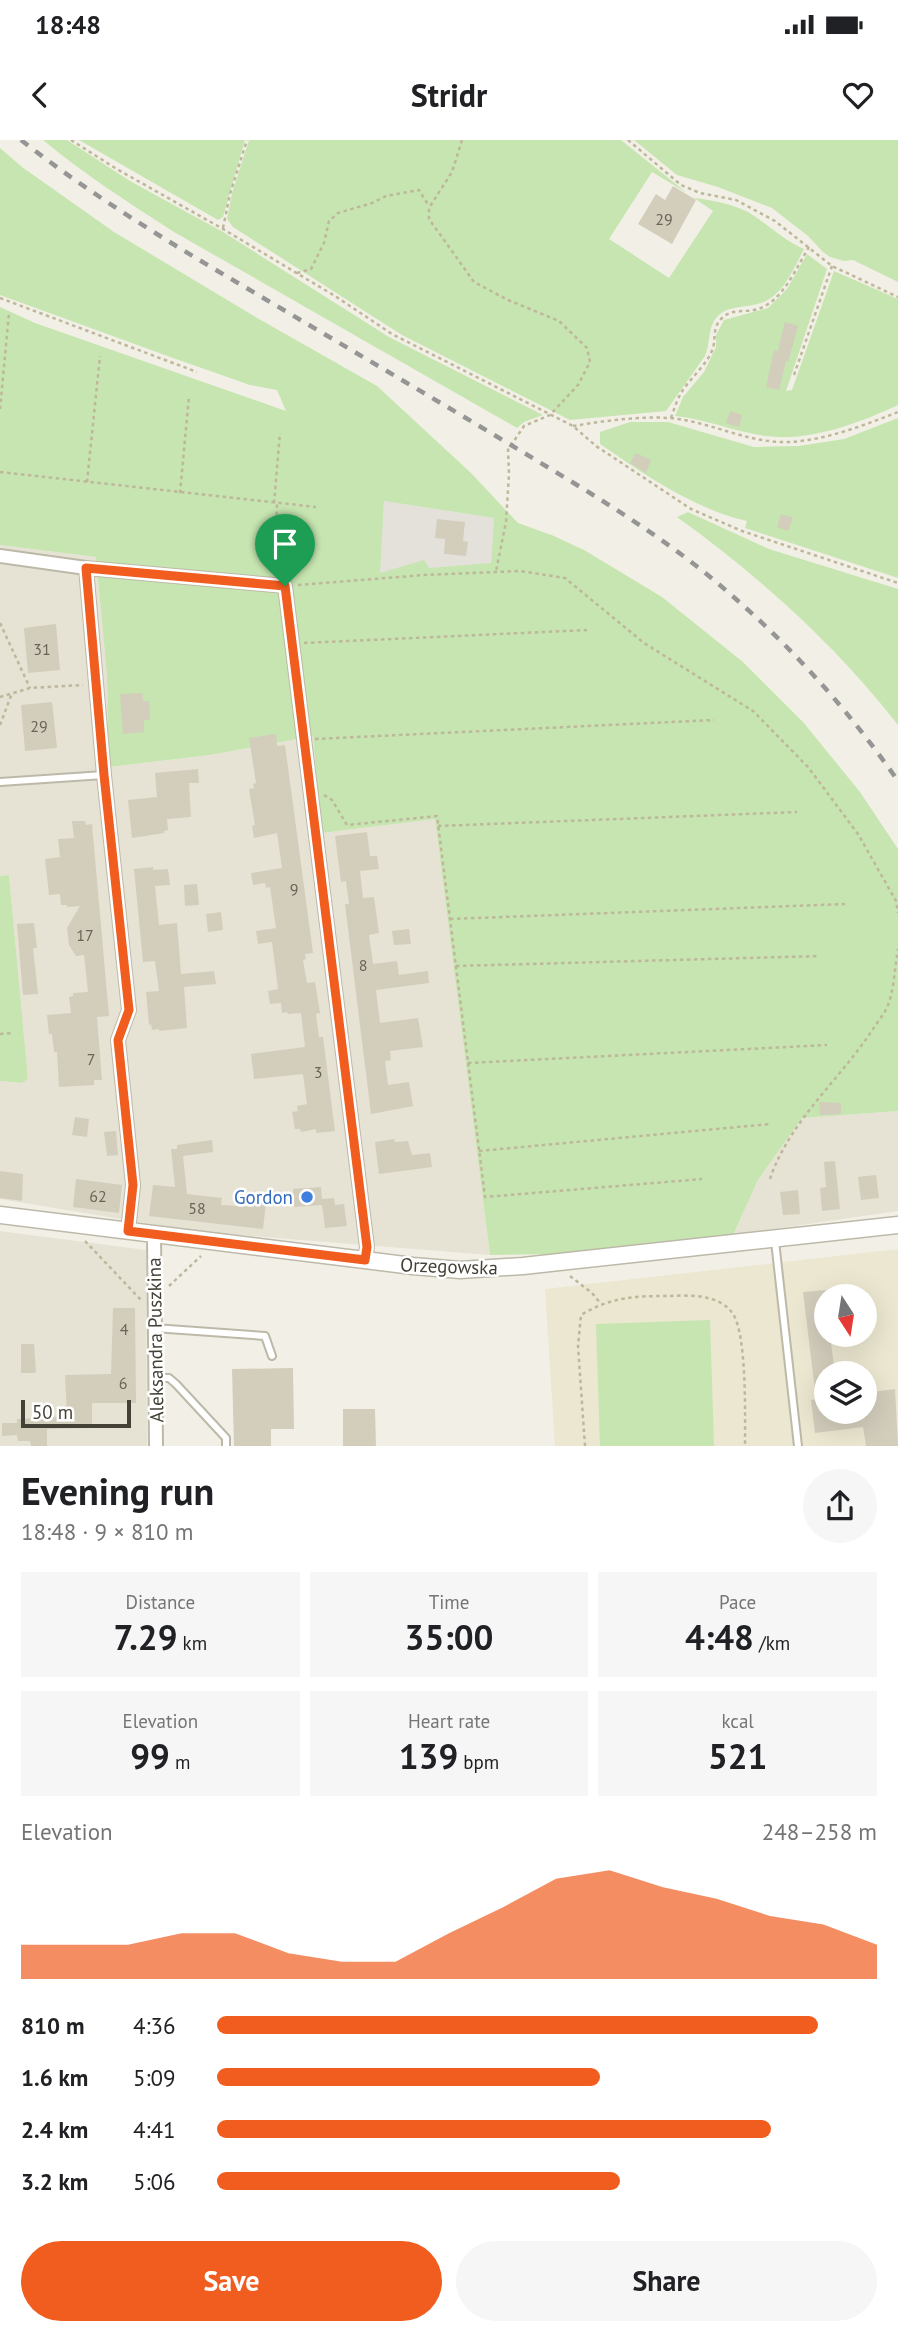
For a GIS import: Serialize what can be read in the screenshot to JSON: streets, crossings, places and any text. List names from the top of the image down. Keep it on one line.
{"streets":{"street":["Orzegowska","Aleksandra Puszkina"]},"crossings":[["Orzegowska","Aleksandra Puszkina"]],"places":["Gordon"],"house_numbers":["29","31","29","9","17","8","7","3","62","58","4","6"],"scale_bar":"50 m","north":"bottom","page":{"status":"18:48","header":"Stridr","scale":"50 m","heading":["Evening run","18:48 · 9 × 810 m"],"stats":[["Distance","7.29 km"],["Time","35:00"],["Pace","4:48 /km"],["Elevation","99 m"],["Heart rate","139 bpm"],["kcal","521"]],"chart":["Elevation","248–258 m"],"list":[{"name":"810 m","note":"4:36"},{"name":"1.6 km","note":"5:09"},{"name":"2.4 km","note":"4:41"},{"name":"3.2 km","note":"5:06"}],"buttons":["Save","Share"]}}
